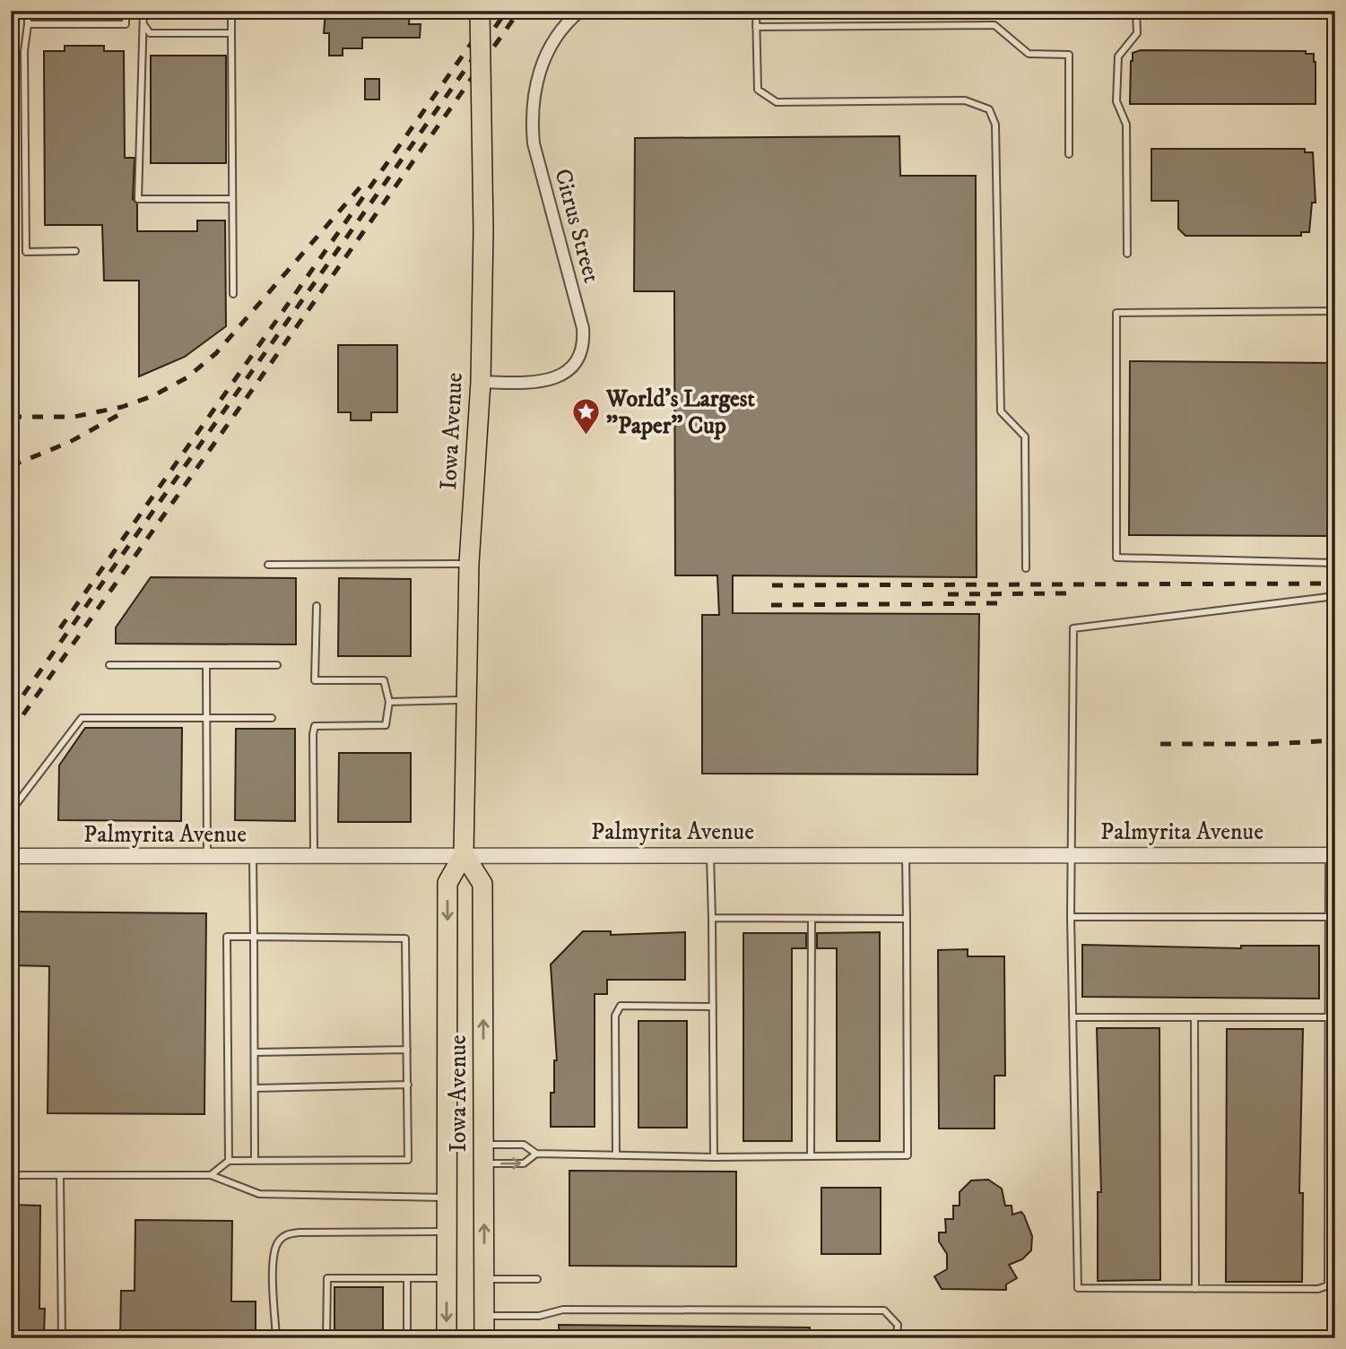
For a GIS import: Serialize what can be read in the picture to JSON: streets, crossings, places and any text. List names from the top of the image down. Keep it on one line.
{"streets":{"main road":["Iowa Avenue"],"street":["Citrus Street","Palmyrita Avenue"]},"crossings":[["Citrus Street","Iowa Avenue"],["Iowa Avenue","Palmyrita Avenue"]],"places":{"place":["World's Largest \"Paper\" Cup"]}}
